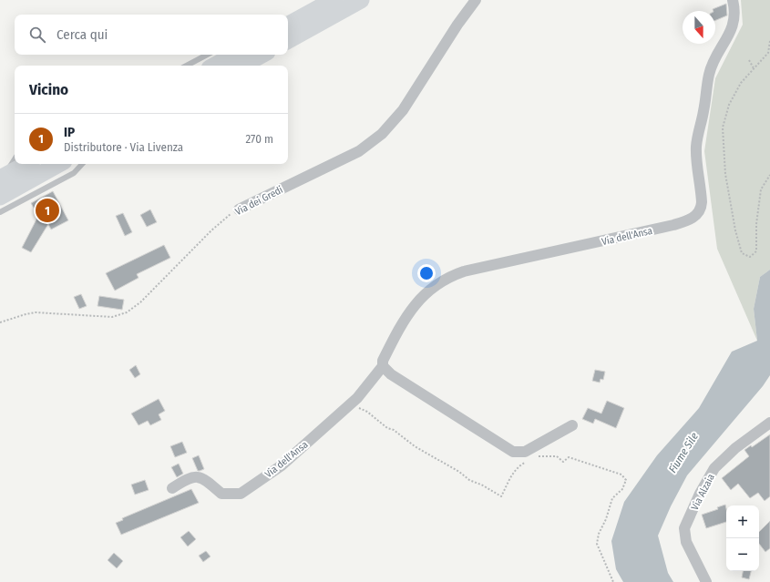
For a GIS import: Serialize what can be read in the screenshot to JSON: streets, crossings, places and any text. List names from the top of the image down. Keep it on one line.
{"streets":{"street":["Via dei Gredi","Via dell'Ansa","Via Alzaia"]},"water":["Fiume Sile"],"north":"bottom","page":{"search":"Cerca qui","heading":"Vicino","list":[{"mark":"1","name":"IP","note":"Distributore · Via Livenza","value":"270 m"}],"pins":"1","map_buttons":["+","−"]}}
